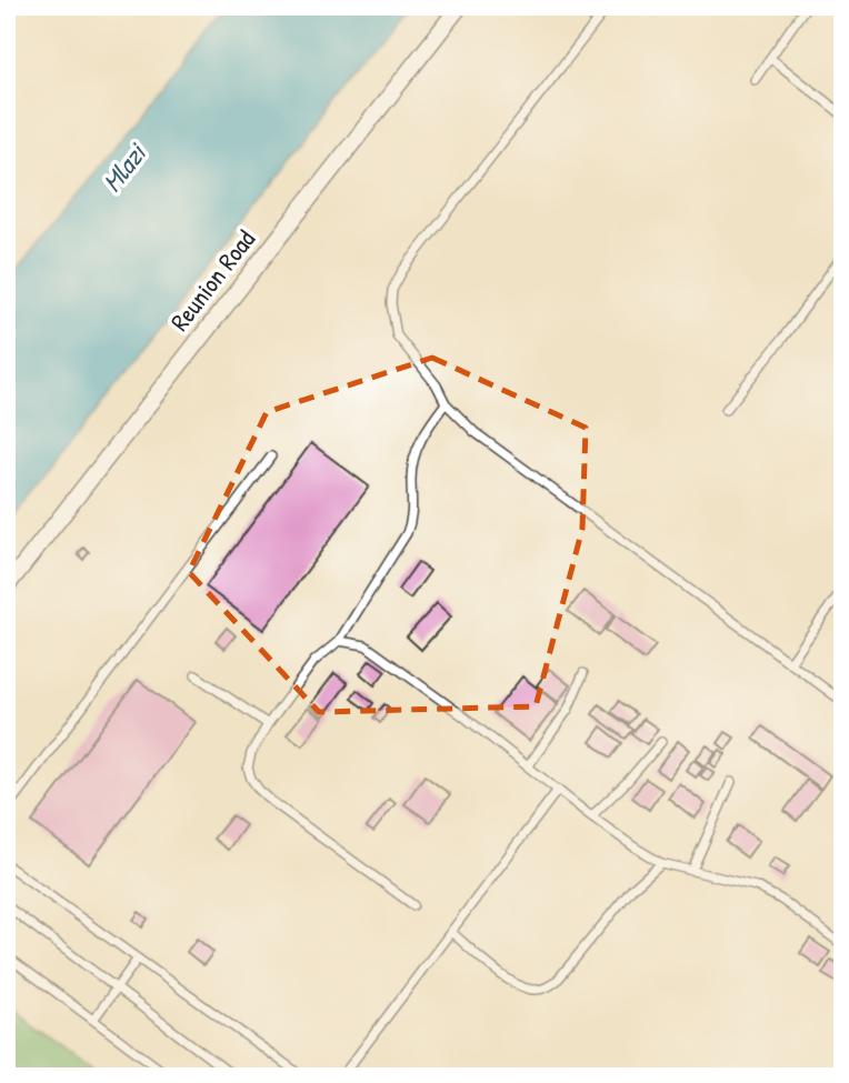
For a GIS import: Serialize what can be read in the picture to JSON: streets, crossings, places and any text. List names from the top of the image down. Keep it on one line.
{"streets":{"street":["Reunion Road"]},"water":["Mlazi"]}
